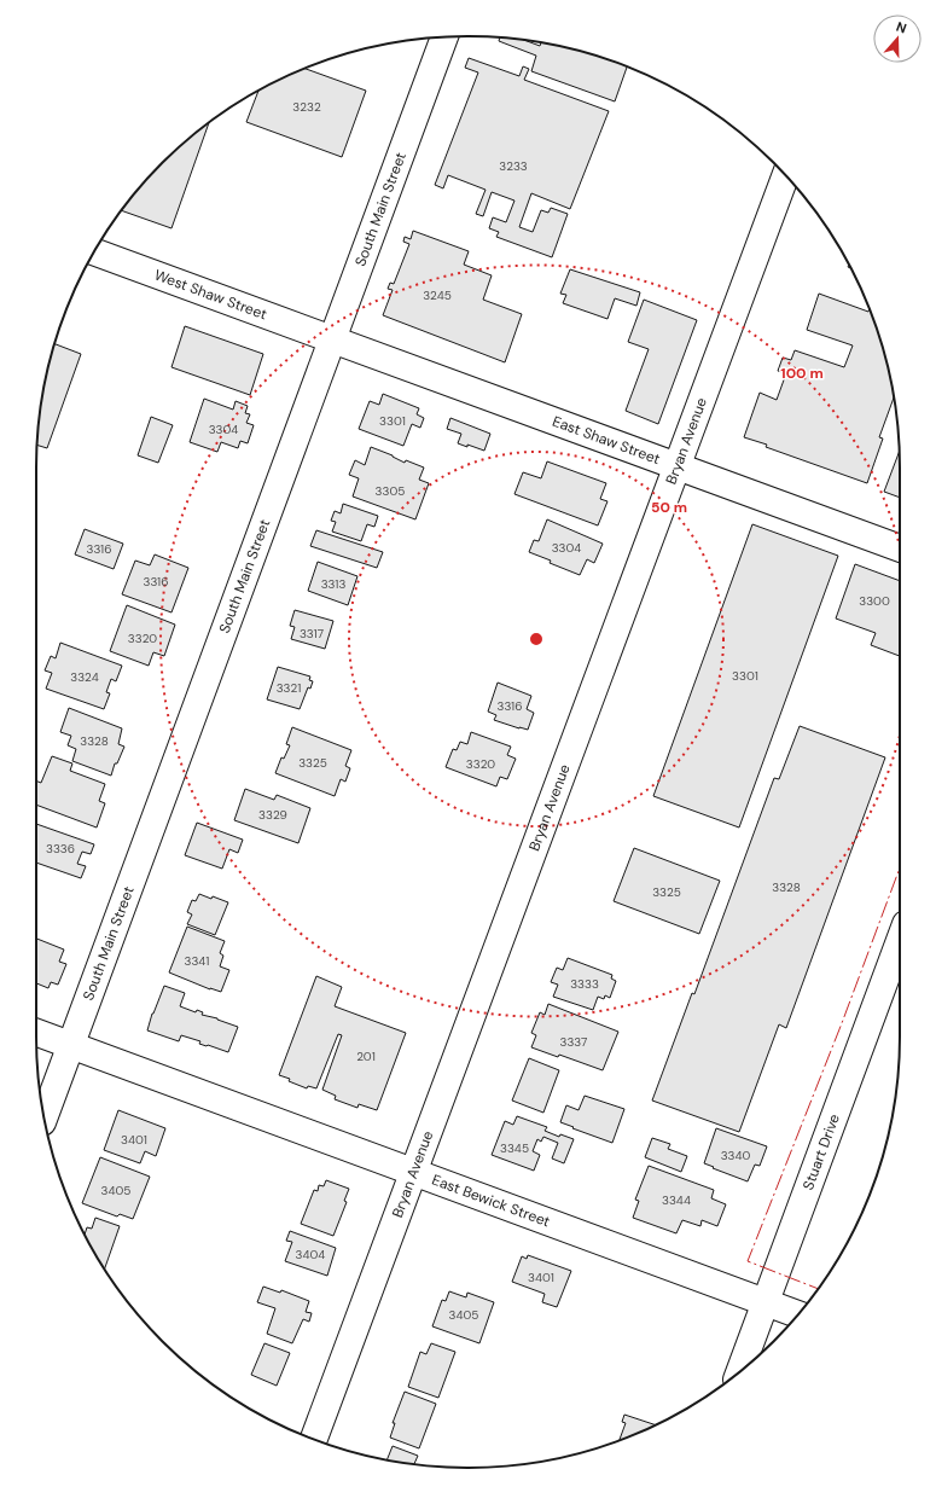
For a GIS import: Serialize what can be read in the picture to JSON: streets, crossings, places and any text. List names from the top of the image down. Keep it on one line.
{"streets":{"street":["South Main Street","West Shaw Street","East Shaw Street","Bryan Avenue","Stuart Drive","East Bewick Street"]},"crossings":[["South Main Street","West Shaw Street"],["South Main Street","East Shaw Street"],["South Main Street","East Bewick Street"],["West Shaw Street","East Shaw Street"],["East Shaw Street","Bryan Avenue"],["Bryan Avenue","East Bewick Street"],["Stuart Drive","East Bewick Street"]],"house_numbers":["3232","3233","3245","3301","3304","3305","3304","3316","3316","3313","3300","3317","3320","3301","3324","3321","3316","3328","3325","3320","3329","3336","3328","3325","3341","3333","3337","201","3401","3345","3340","3405","3344","3404","3401","3405"],"north":"top","rings":["100 m","50 m"]}
